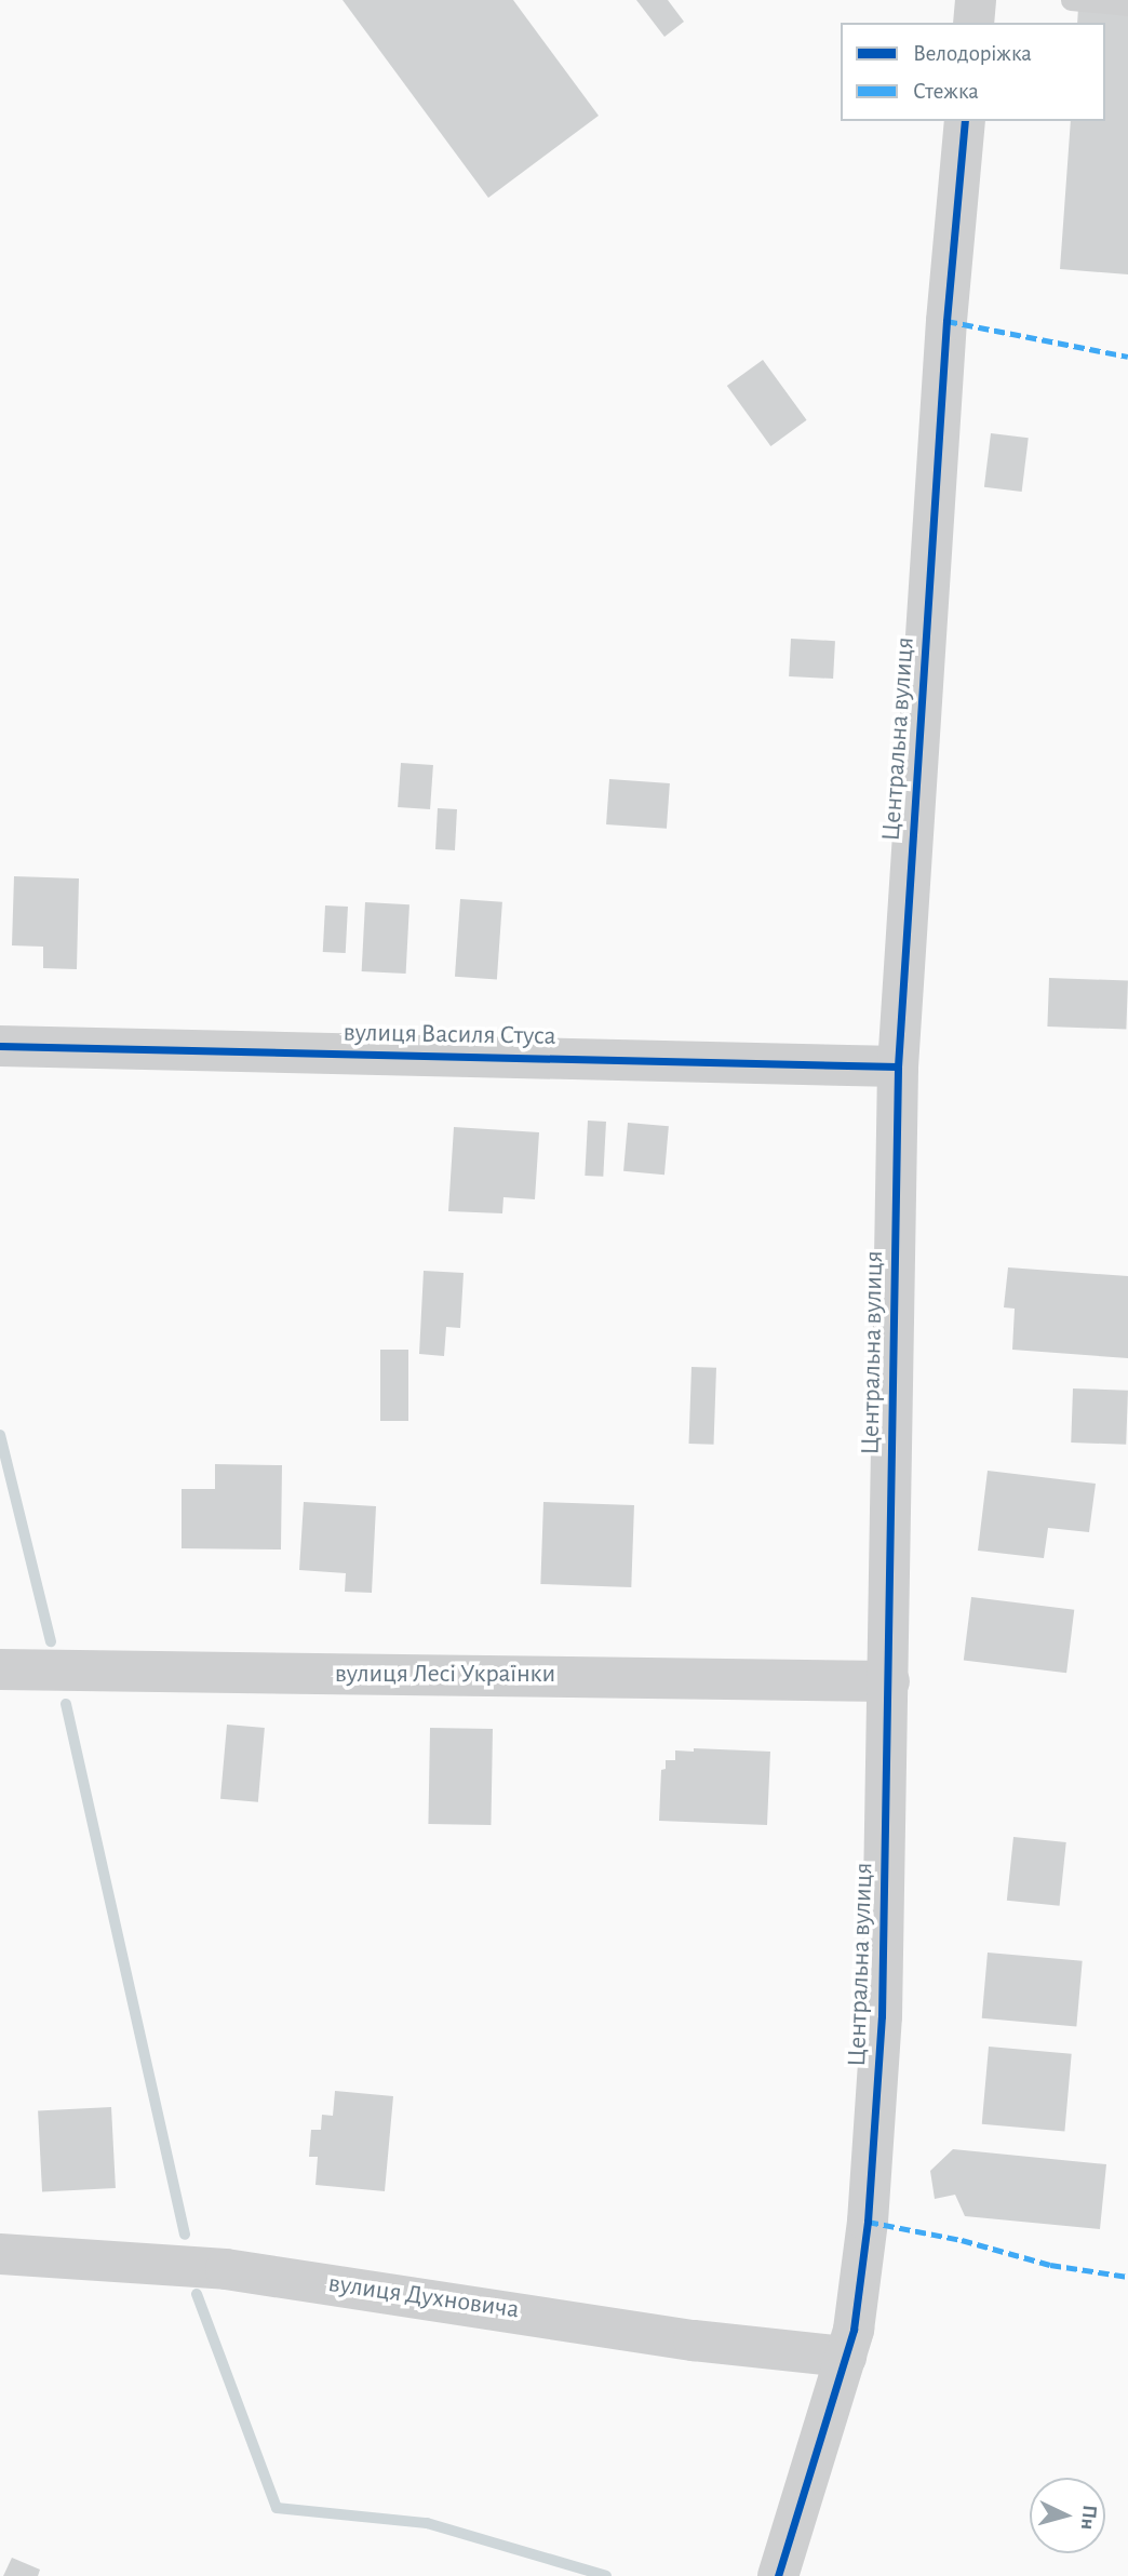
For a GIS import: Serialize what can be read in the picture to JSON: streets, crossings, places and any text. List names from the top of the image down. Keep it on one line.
{"streets":{"street":["Центральна вулиця","вулиця Василя Стуса","вулиця Лесі Українки","вулиця Духновича"]},"crossings":[["Центральна вулиця","вулиця Василя Стуса"],["Центральна вулиця","вулиця Лесі Українки"],["Центральна вулиця","вулиця Духновича"]],"legend":["Велодоріжка","Стежка"],"north":"right"}
